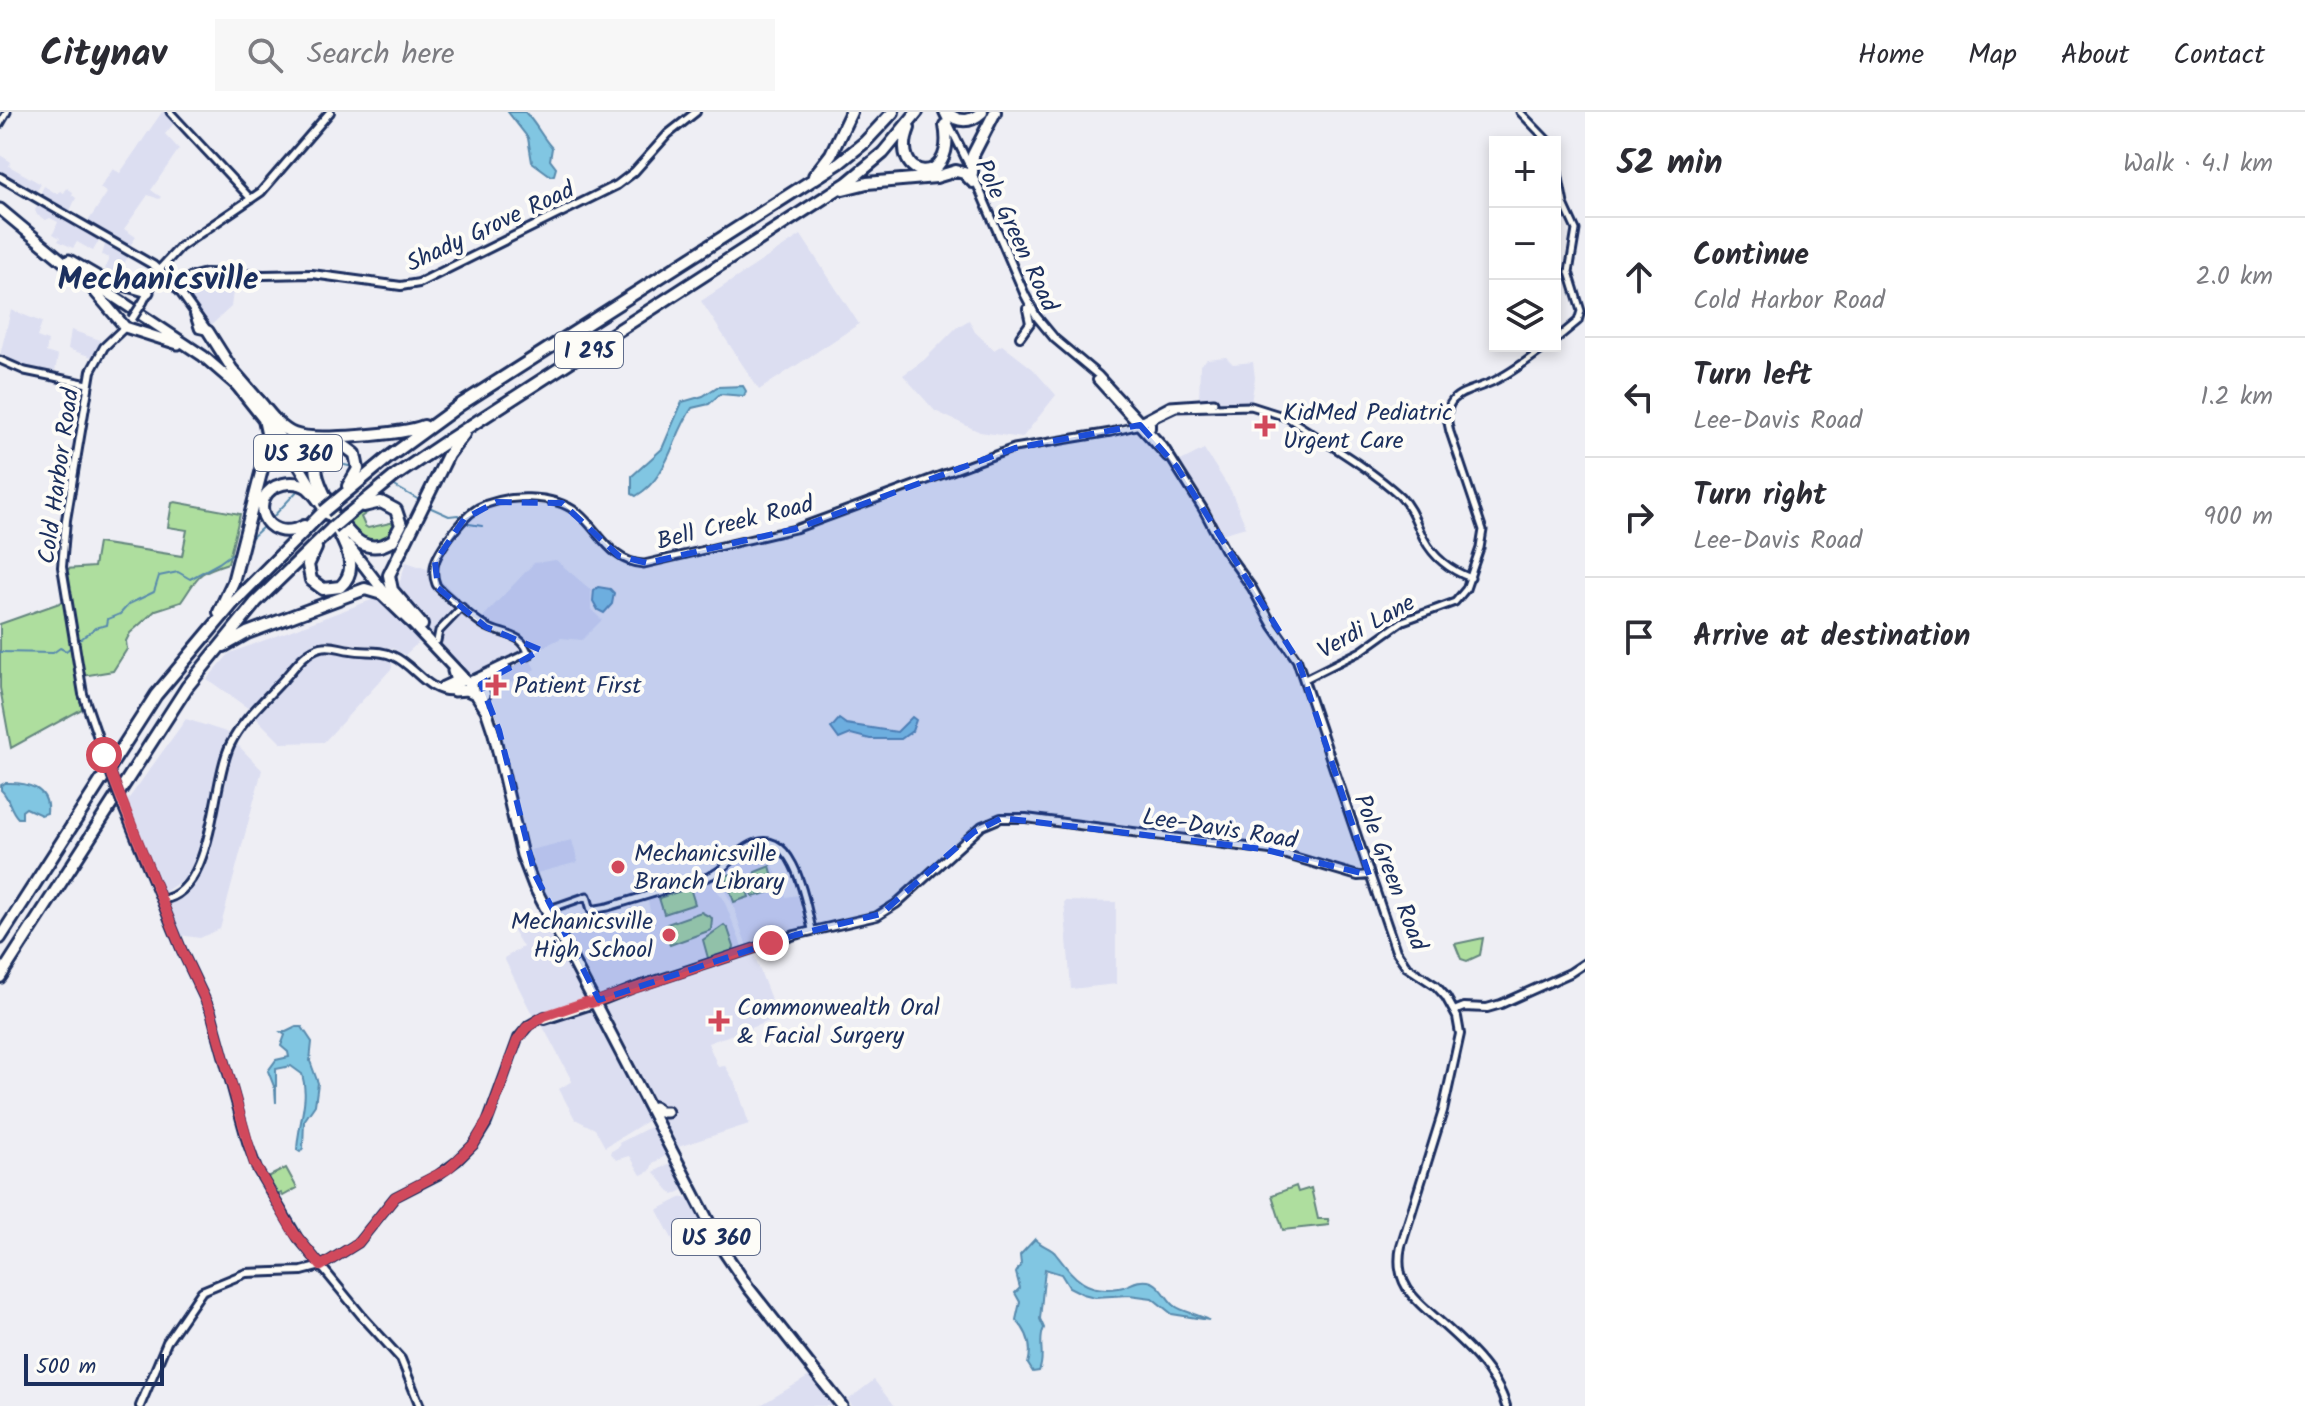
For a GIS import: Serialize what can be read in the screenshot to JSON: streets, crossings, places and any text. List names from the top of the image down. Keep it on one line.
{"streets":{"highway":["I 295","US 360"],"main road":["Shady Grove Road","Pole Green Road","Cold Harbor Road","Lee-Davis Road"],"street":["Bell Creek Road","Verdi Lane"]},"crossings":[["Pole Green Road","Bell Creek Road"],["Pole Green Road","Verdi Lane"],["Pole Green Road","Lee-Davis Road"],["I 295","US 360"],["US 360","Lee-Davis Road"],["Cold Harbor Road","Lee-Davis Road"],["Bell Creek Road","Verdi Lane"]],"districts":["Mechanicsville"],"places":{"health":["KidMed Pediatric Urgent Care","Patient First","Commonwealth Oral & Facial Surgery"],"other":["Mechanicsville Branch Library","Mechanicsville High School"]},"scale_bar":"500 m","page":{"header":"Citynav","search":"Search here","nav":["Home","Map","About","Contact"],"heading":["52 min","Walk · 4.1 km"],"map_buttons":["+","−"],"list":[["Continue","Cold Harbor Road","2.0 km"],["Turn left","Lee-Davis Road","1.2 km"],["Turn right","Lee-Davis Road","900 m"],"Arrive at destination"],"scale":"500 m"}}
